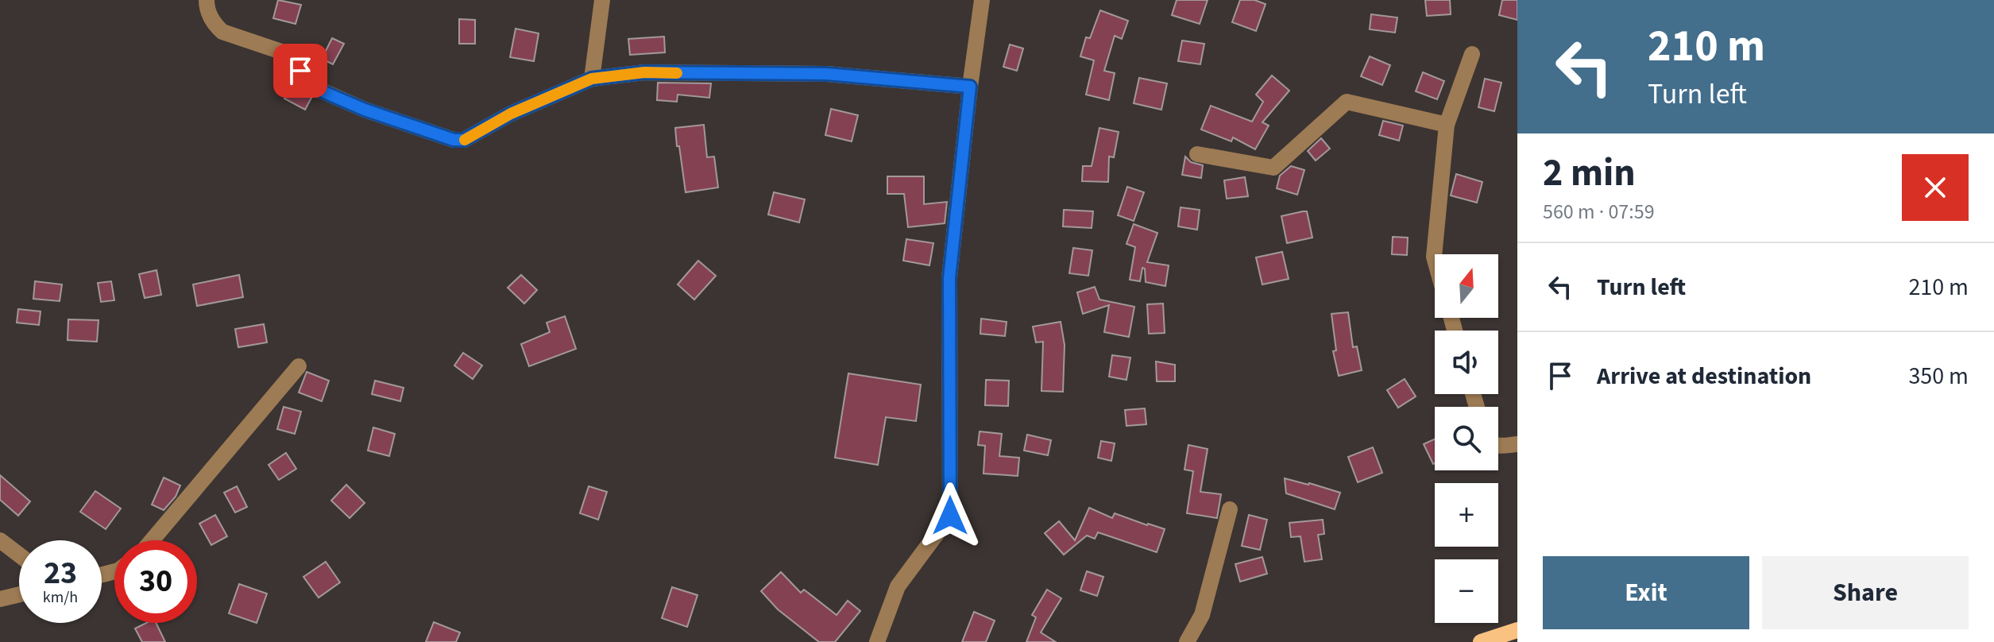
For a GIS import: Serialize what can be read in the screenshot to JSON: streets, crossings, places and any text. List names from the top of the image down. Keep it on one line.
{"north":"top","page":{"turn":["210 m","Turn left"],"heading":["2 min","560 m · 07:59"],"list":[{"name":"Turn left","value":"210 m"},{"name":"Arrive at destination","value":"350 m"}],"map_buttons":["+","−"],"speed":"23 km/h","limit":"30","buttons":["Exit","Share"]}}
